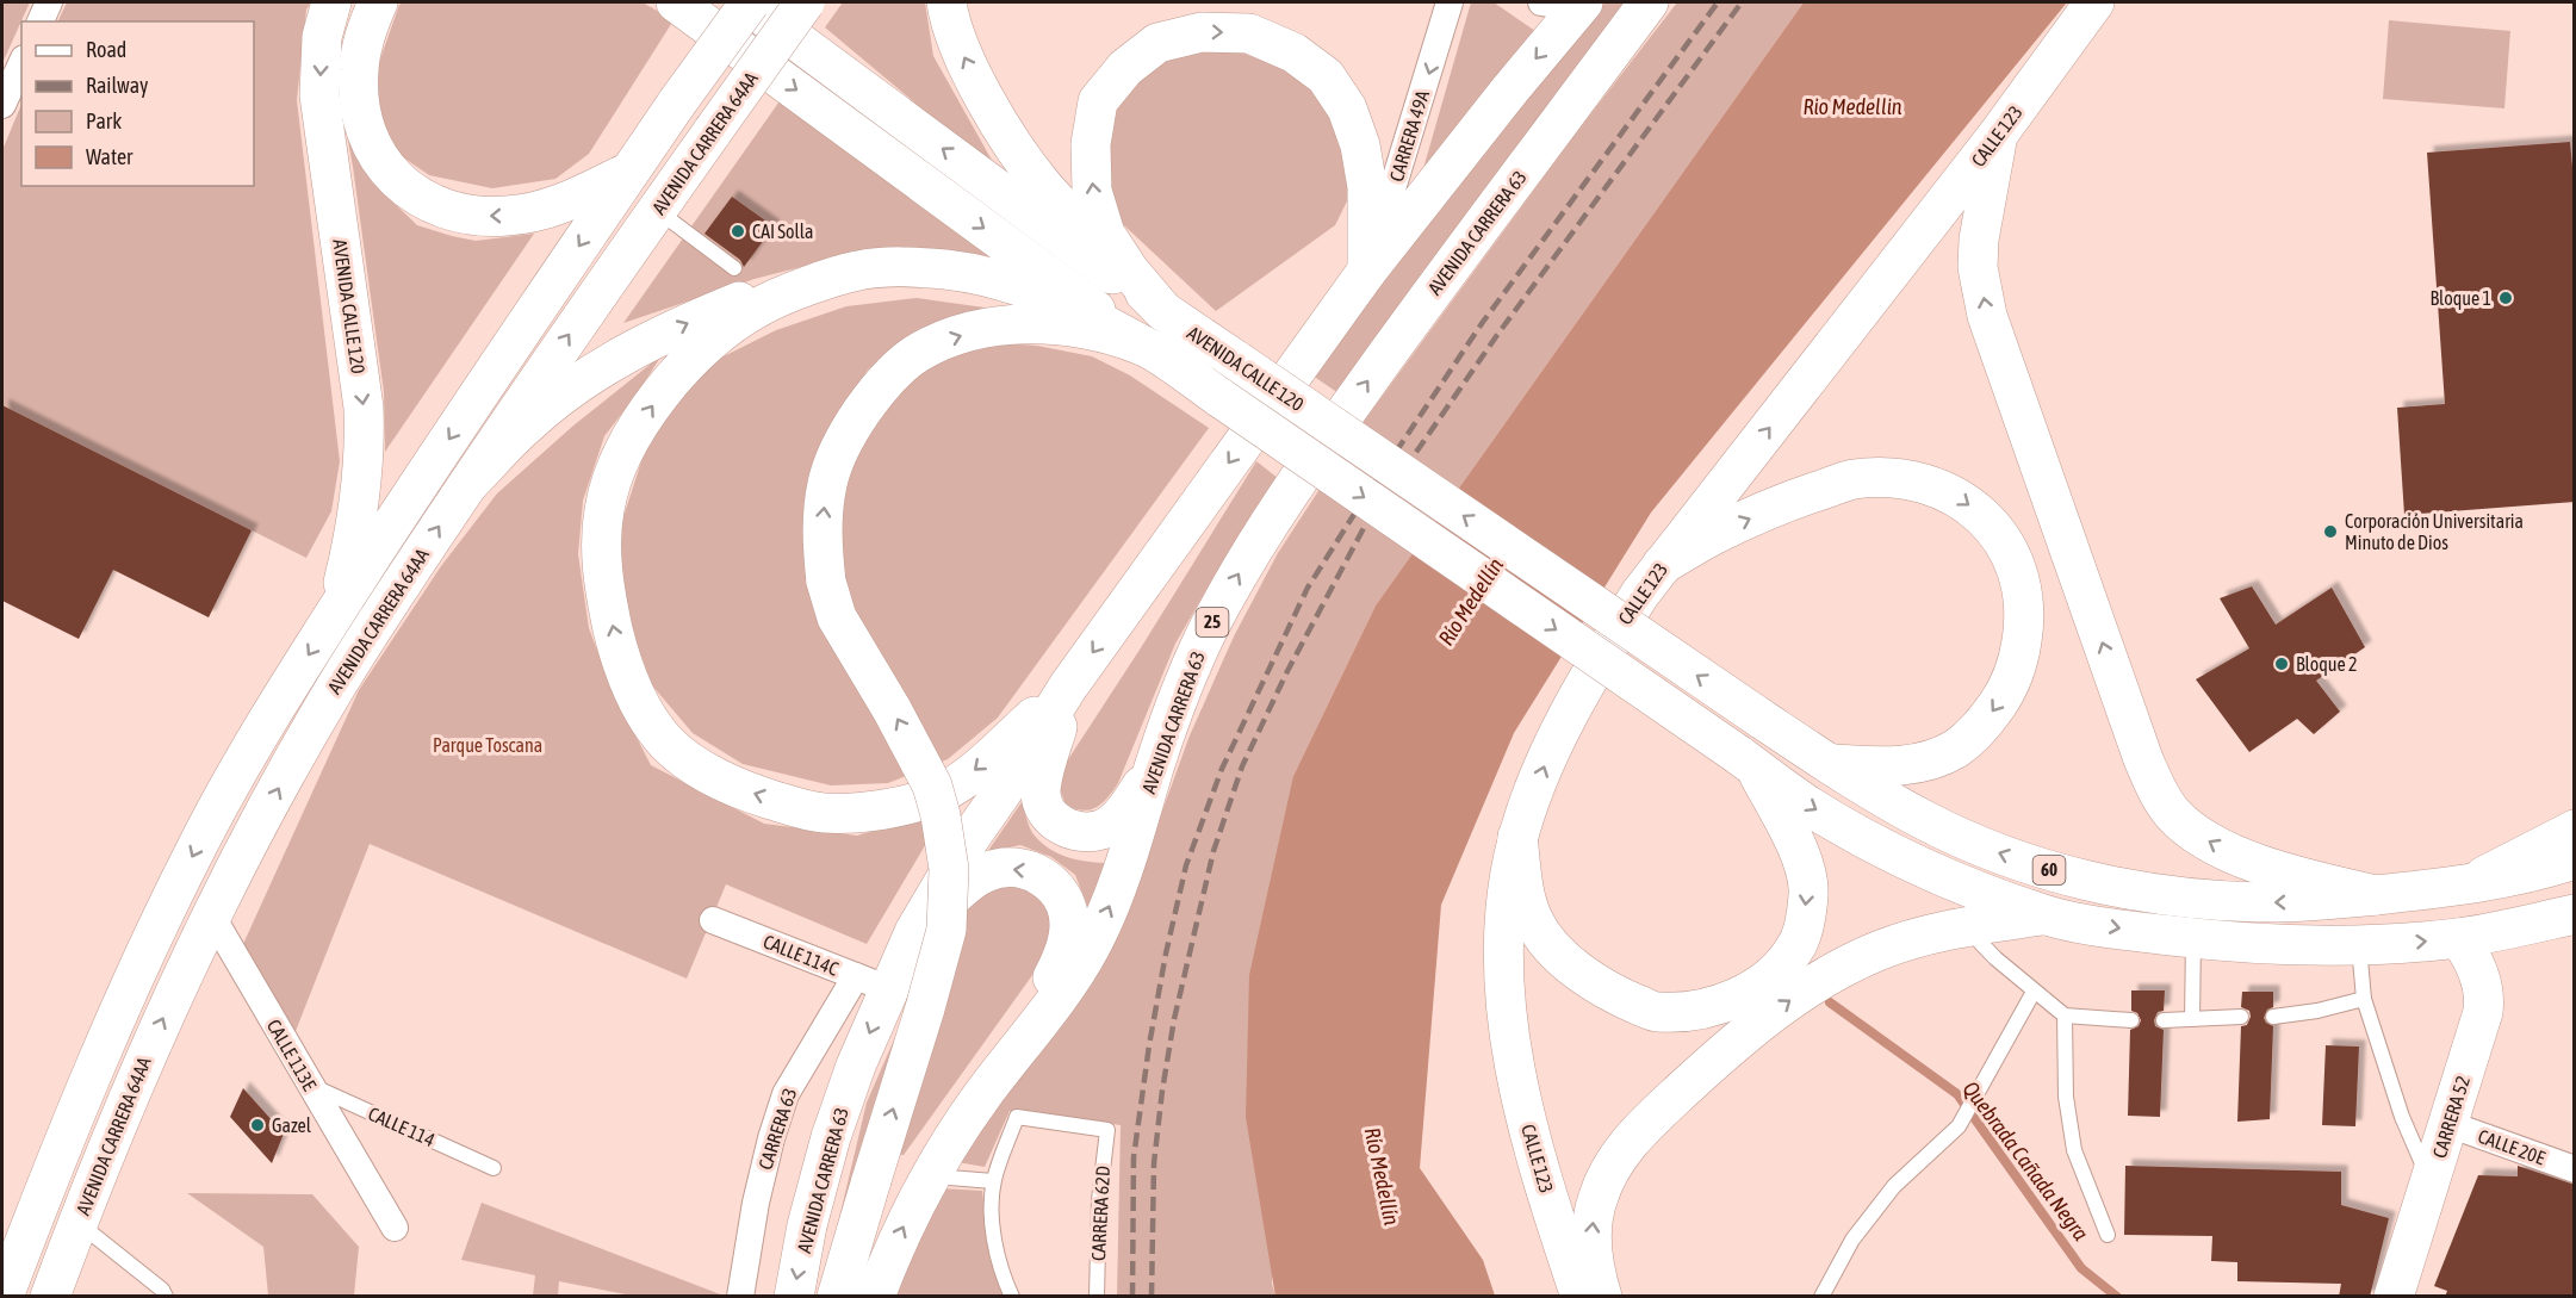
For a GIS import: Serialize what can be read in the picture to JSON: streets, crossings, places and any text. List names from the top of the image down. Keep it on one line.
{"streets":{"main road":["CALLE 123","AVENIDA CARRERA 64AA","AVENIDA CARRERA 63","AVENIDA CALLE 120","25","60","CARRERA 52"],"street":["CARRERA 49A","CALLE 114C","CALLE 113E","CARRERA 63","CALLE 20E"],"lane":["CALLE 114","CARRERA 62D"]},"crossings":[["CARRERA 49A","AVENIDA CARRERA 63"],["AVENIDA CARRERA 64AA","AVENIDA CALLE 120"],["AVENIDA CARRERA 64AA","CALLE 113E"],["AVENIDA CARRERA 63","CALLE 114C"],["AVENIDA CARRERA 63","CARRERA 63"],["AVENIDA CALLE 120","60"],["60","CARRERA 52"],["CALLE 114C","CARRERA 63"],["CALLE 113E","CALLE 114"],["CARRERA 52","CALLE 20E"]],"one_way":["CARRERA 49A","CALLE 123"],"water":["Rio Medellin","Río Medellín","Quebrada Cañada Negra"],"parks":["Parque Toscana"],"places":["CAI Solla","Bloque 1","Corporación Universitaria Minuto de Dios","Bloque 2","Gazel"],"legend":["Road","Railway","Park","Water"]}
